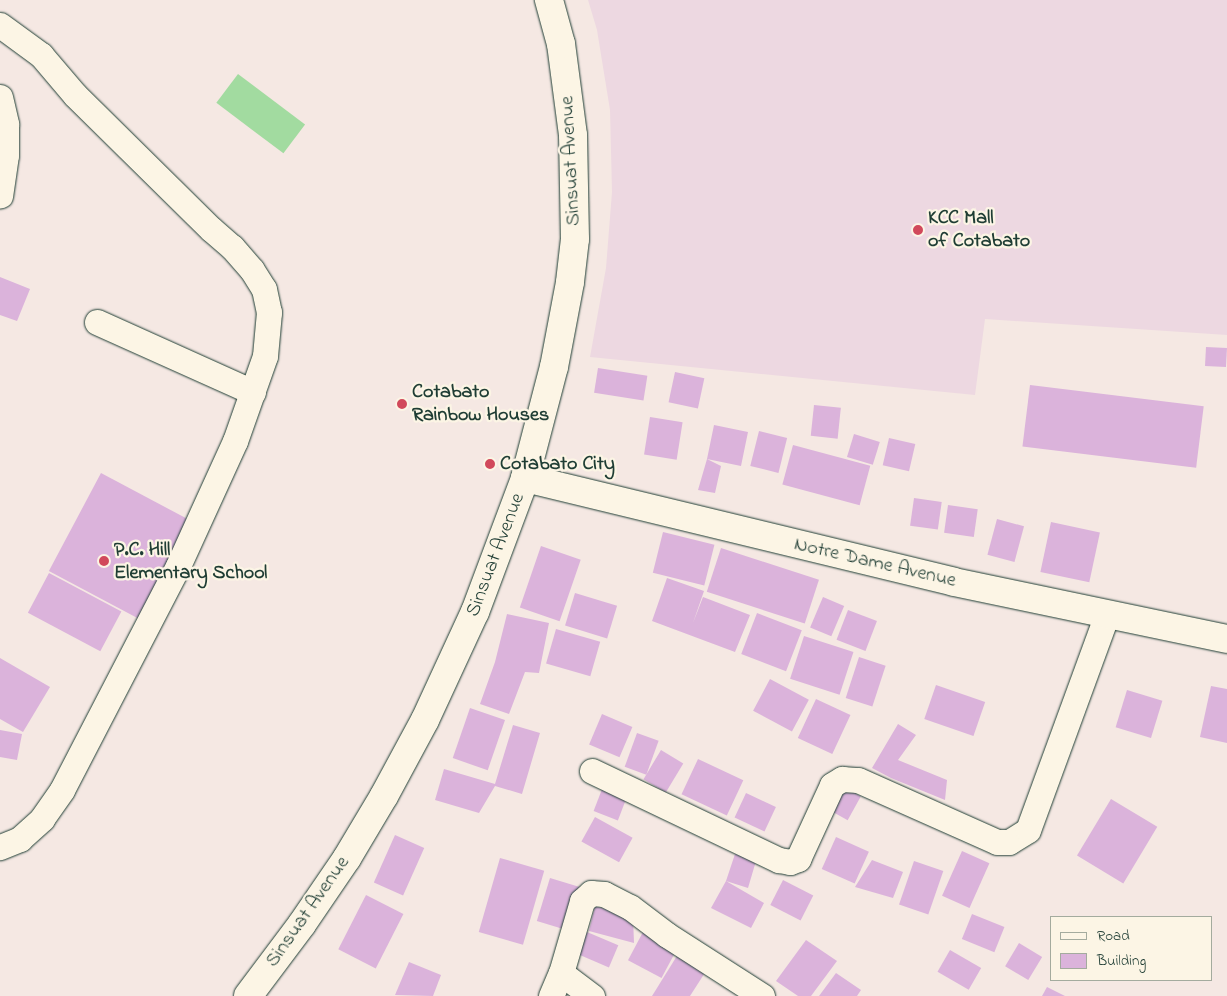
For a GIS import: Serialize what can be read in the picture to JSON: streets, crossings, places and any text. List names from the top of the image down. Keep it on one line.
{"streets":{"main road":["Sinsuat Avenue","Notre Dame Avenue"]},"crossings":[["Sinsuat Avenue","Notre Dame Avenue"]],"places":["KCC Mall of Cotabato","Cotabato Rainbow Houses","Cotabato City","P.C. Hill Elementary School"],"legend":["Road","Building"]}
